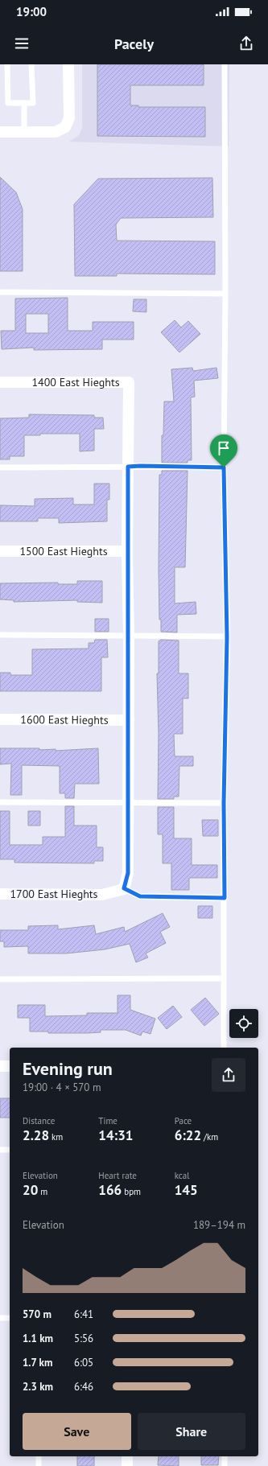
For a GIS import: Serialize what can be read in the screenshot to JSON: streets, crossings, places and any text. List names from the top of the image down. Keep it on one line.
{"streets":{"street":["1400 East Hieghts","1500 East Hieghts","1600 East Hieghts","1700 East Hieghts"]},"crossings":[["1400 East Hieghts","1500 East Hieghts"]],"page":{"status":"19:00","header":"Pacely","heading":["Evening run","19:00 · 4 × 570 m"],"stats":[["Distance","2.28 km"],["Time","14:31"],["Pace","6:22 /km"],["Elevation","20 m"],["Heart rate","166 bpm"],["kcal","145"]],"chart":["Elevation","189–194 m"],"list":[{"name":"570 m","note":"6:41"},{"name":"1.1 km","note":"5:56"},{"name":"1.7 km","note":"6:05"},{"name":"2.3 km","note":"6:46"}],"buttons":["Save","Share"]}}
